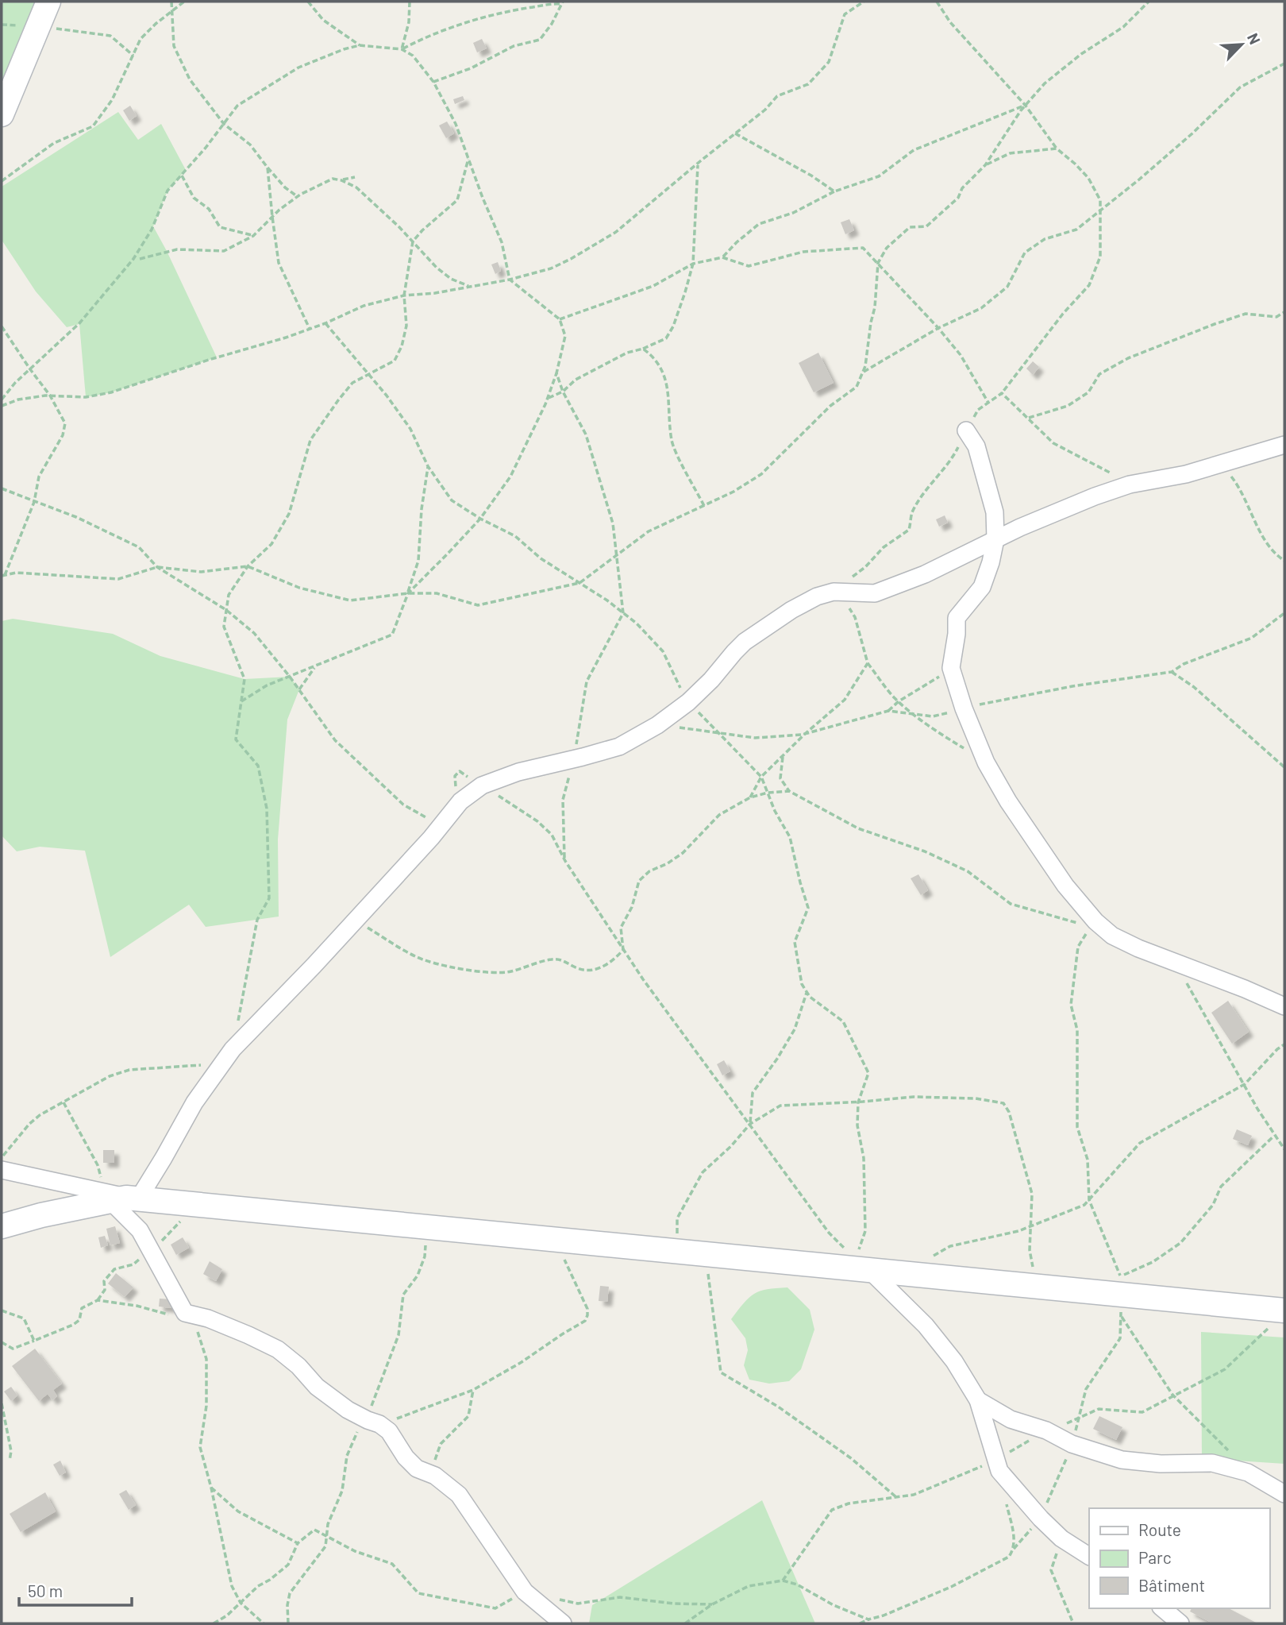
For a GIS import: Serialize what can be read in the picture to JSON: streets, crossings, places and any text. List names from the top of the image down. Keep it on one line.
{"legend":["Route","Parc","Bâtiment"],"scale_bar":"50 m","north":"top right"}
